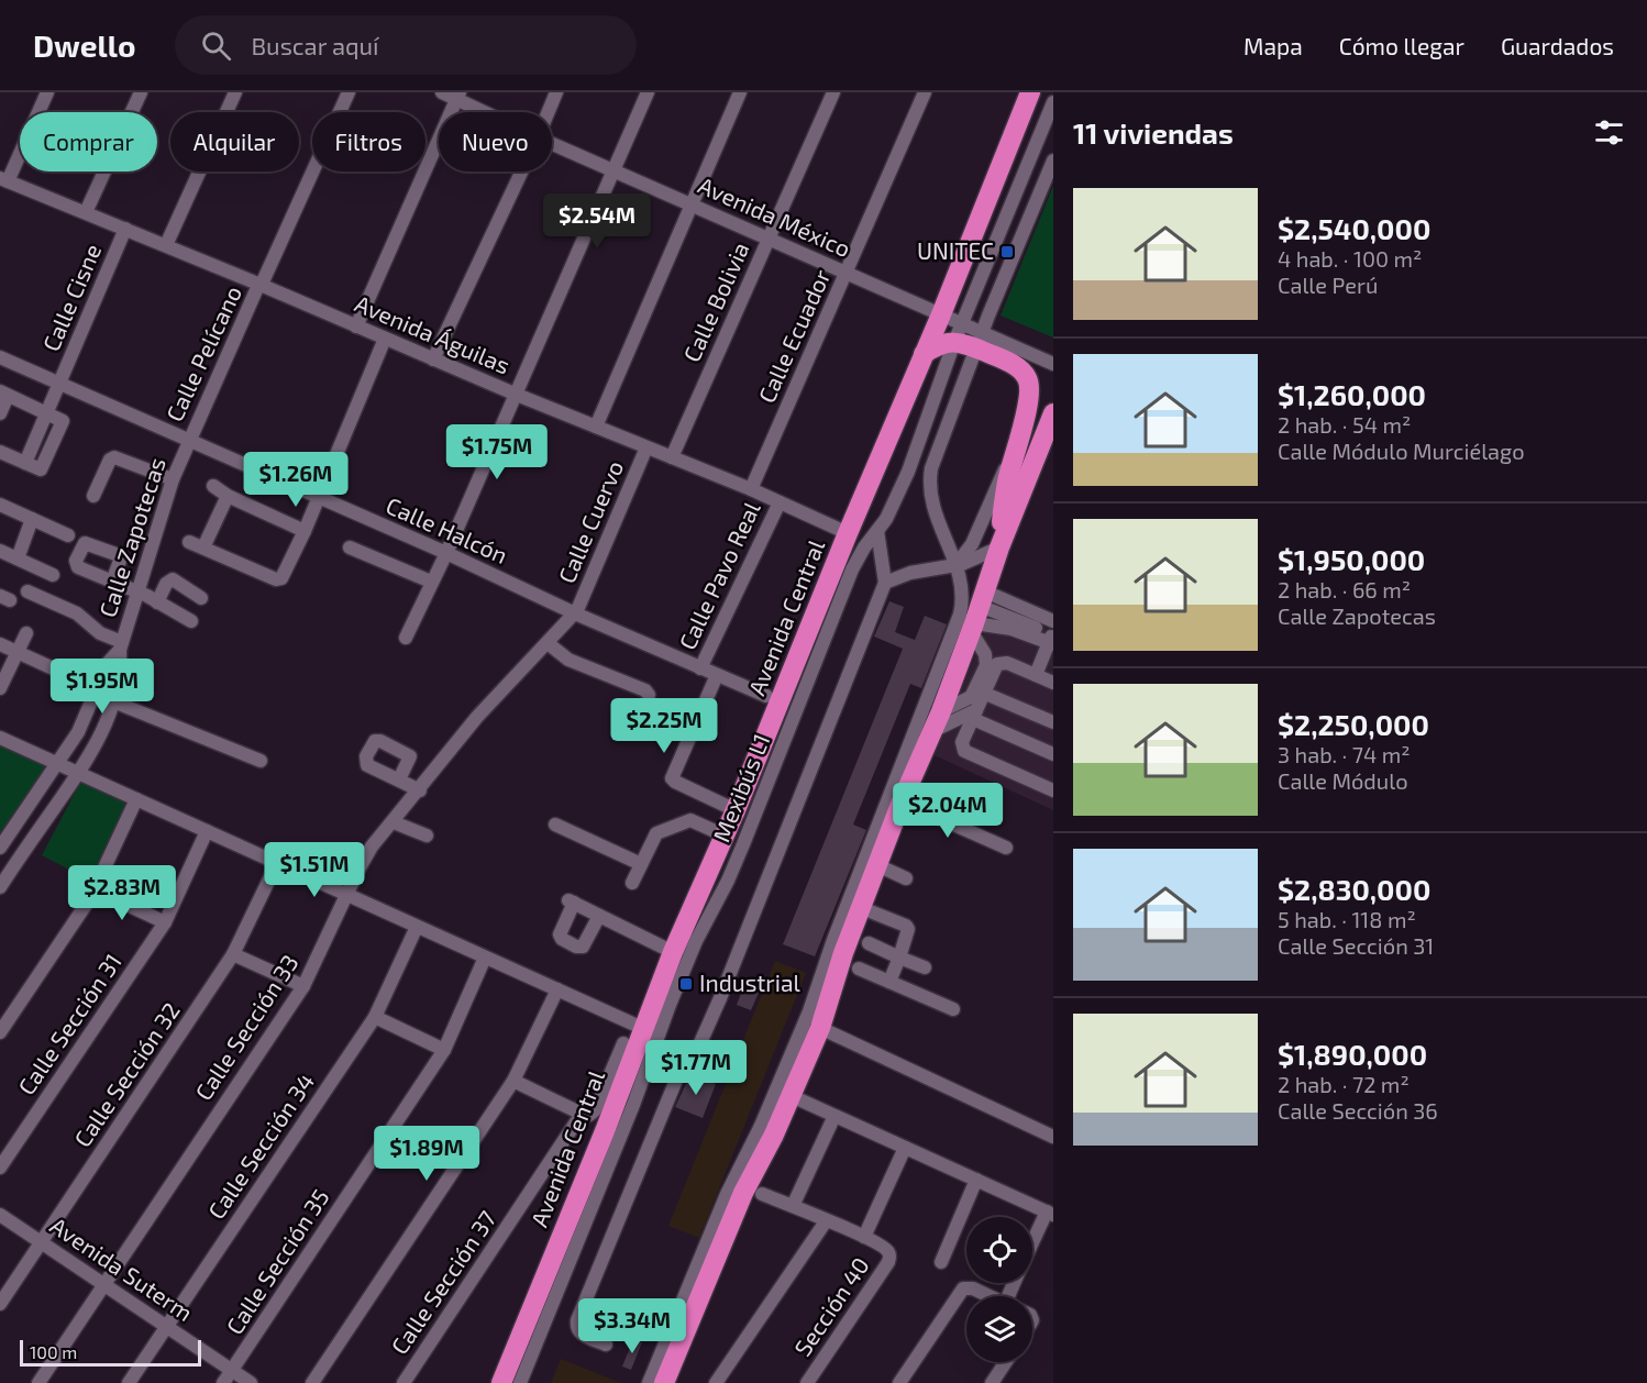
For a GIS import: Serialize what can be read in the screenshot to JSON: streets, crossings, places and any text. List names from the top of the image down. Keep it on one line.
{"streets":{"highway":["Avenida Central"],"street":["Avenida México","Calle Cisne","Calle Bolivia","Avenida Águilas","Calle Ecuador","Calle Pelícano","Calle Cuervo","Calle Halcón","Calle Zapotecas","Calle Pavo Real","Mexibús L1","Calle Sección 31","Calle Sección 33","Calle Sección 32","Calle Sección 34","Calle Sección 35","Avenida Suterm","Calle Sección 37","Sección 40"]},"crossings":[["Avenida México","Calle Bolivia"],["Avenida México","Calle Ecuador"],["Avenida México","Avenida Central"],["Avenida México","Mexibús L1"],["Calle Cisne","Avenida Águilas"],["Calle Cisne","Calle Halcón"],["Calle Bolivia","Avenida Águilas"],["Avenida Águilas","Calle Ecuador"],["Avenida Águilas","Calle Pelícano"],["Avenida Águilas","Calle Cuervo"],["Avenida Águilas","Calle Pavo Real"],["Avenida Águilas","Avenida Central"],["Calle Pelícano","Calle Halcón"],["Calle Pelícano","Calle Zapotecas"],["Calle Cuervo","Calle Halcón"],["Calle Cuervo","Calle Sección 33"],["Calle Halcón","Calle Zapotecas"],["Calle Halcón","Calle Pavo Real"],["Calle Halcón","Calle Sección 33"],["Calle Sección 33","Avenida Suterm"],["Calle Sección 32","Avenida Suterm"],["Calle Sección 34","Avenida Suterm"],["Calle Sección 35","Avenida Suterm"]],"places":{"transit":["UNITEC","Industrial"]},"scale_bar":"100 m","page":{"header":"Dwello","search":"Buscar aquí","nav":["Mapa","Cómo llegar","Guardados"],"heading":"11 viviendas","chip":["Comprar","Alquilar","Filtros","Nuevo"],"list":[{"name":"$2,540,000","note":"4 hab. · 100 m² · Calle Perú"},{"name":"$1,260,000","note":"2 hab. · 54 m² · Calle Módulo Murciélago"},{"name":"$1,950,000","note":"2 hab. · 66 m² · Calle Zapotecas"},{"name":"$2,250,000","note":"3 hab. · 74 m² · Calle Módulo"},{"name":"$2,830,000","note":"5 hab. · 118 m² · Calle Sección 31"},{"name":"$1,890,000","note":"2 hab. · 72 m² · Calle Sección 36"}],"price":["$2.54M","$1.75M","$1.26M","$1.95M","$2.25M","$2.04M","$1.51M","$2.83M","$1.77M","$1.89M","$3.34M"],"scale":"100 m"}}
